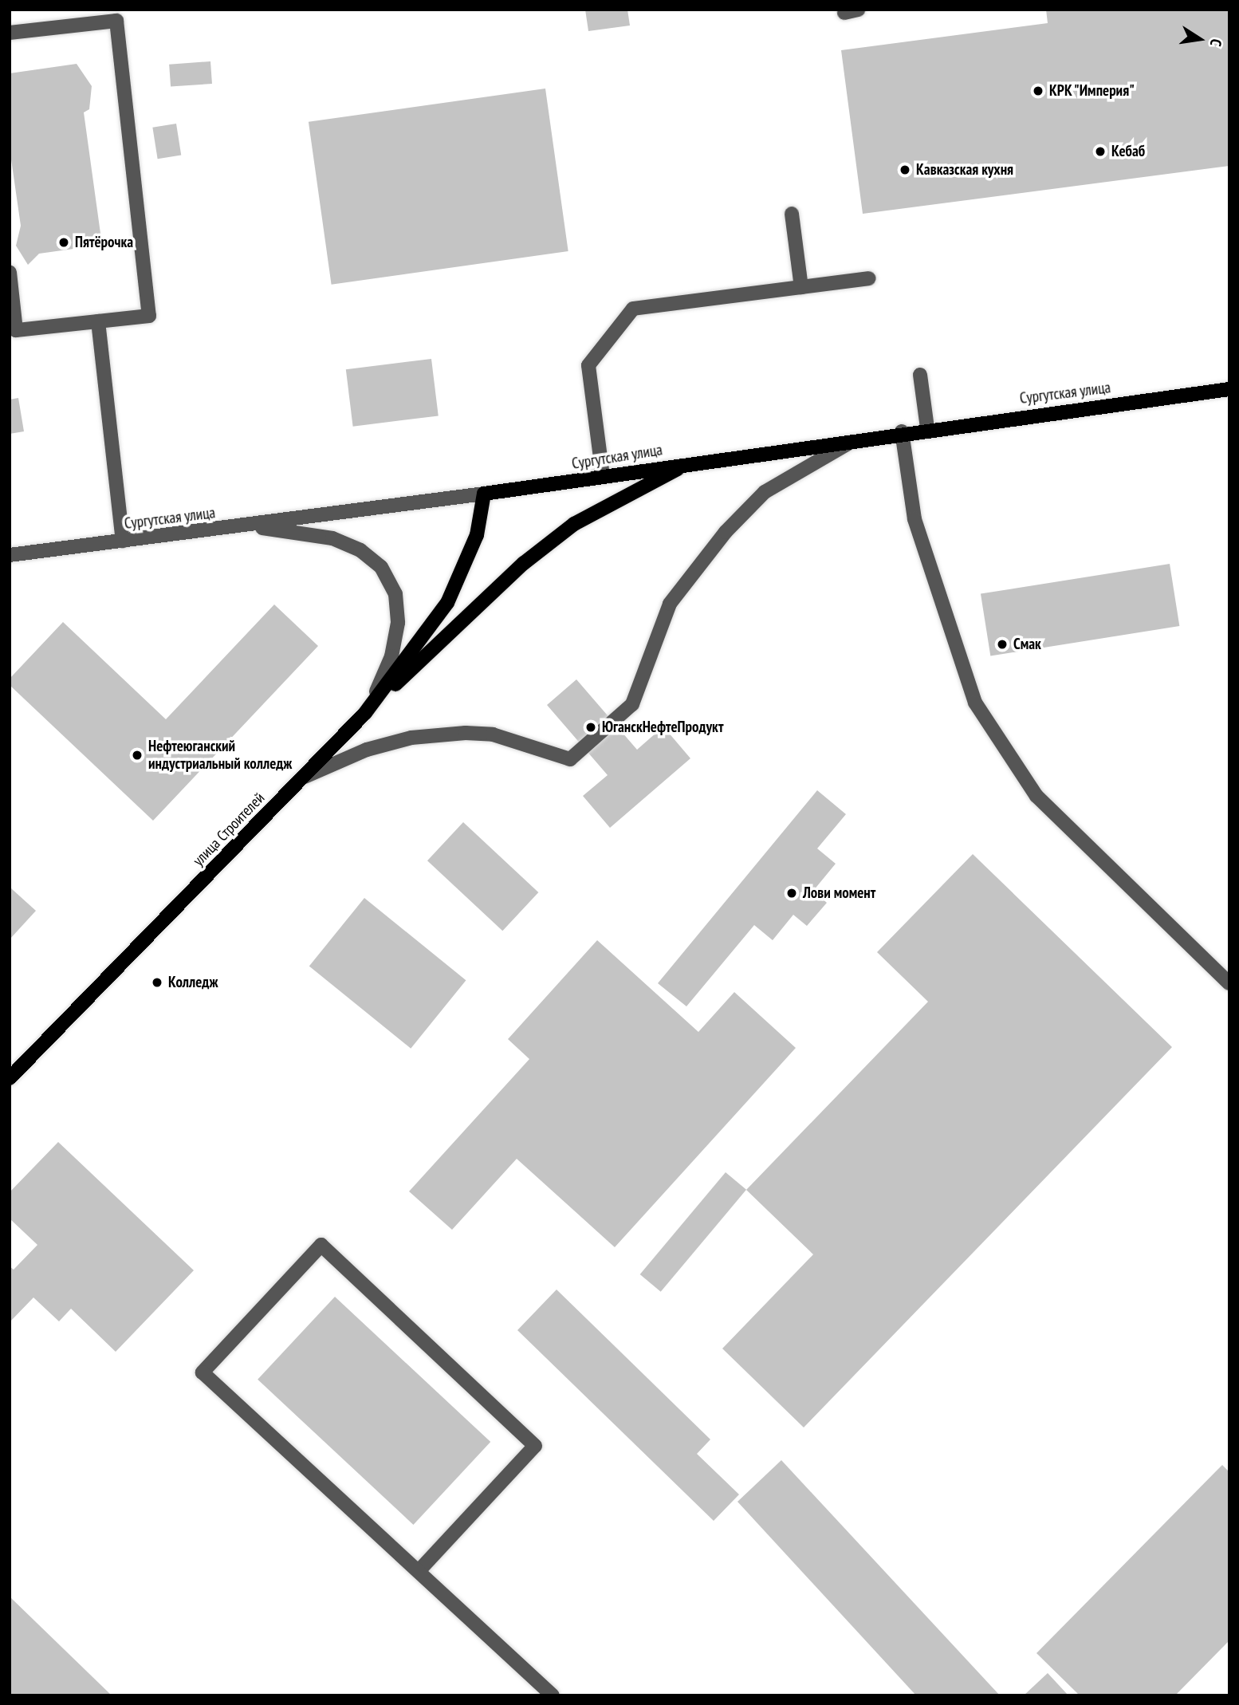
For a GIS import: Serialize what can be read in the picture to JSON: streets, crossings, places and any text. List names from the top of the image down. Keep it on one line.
{"streets":{"main road":["Сургутская улица","улица Строителей"]},"crossings":[["Сургутская улица","улица Строителей"]],"places":["КРК \"Империя\"","Кебаб","Кавказская кухня","Пятёрочка","Смак","ЮганскНефтеПродукт","Нефтеюганский индустриальный колледж","Лови момент","Колледж"],"north":"right"}
